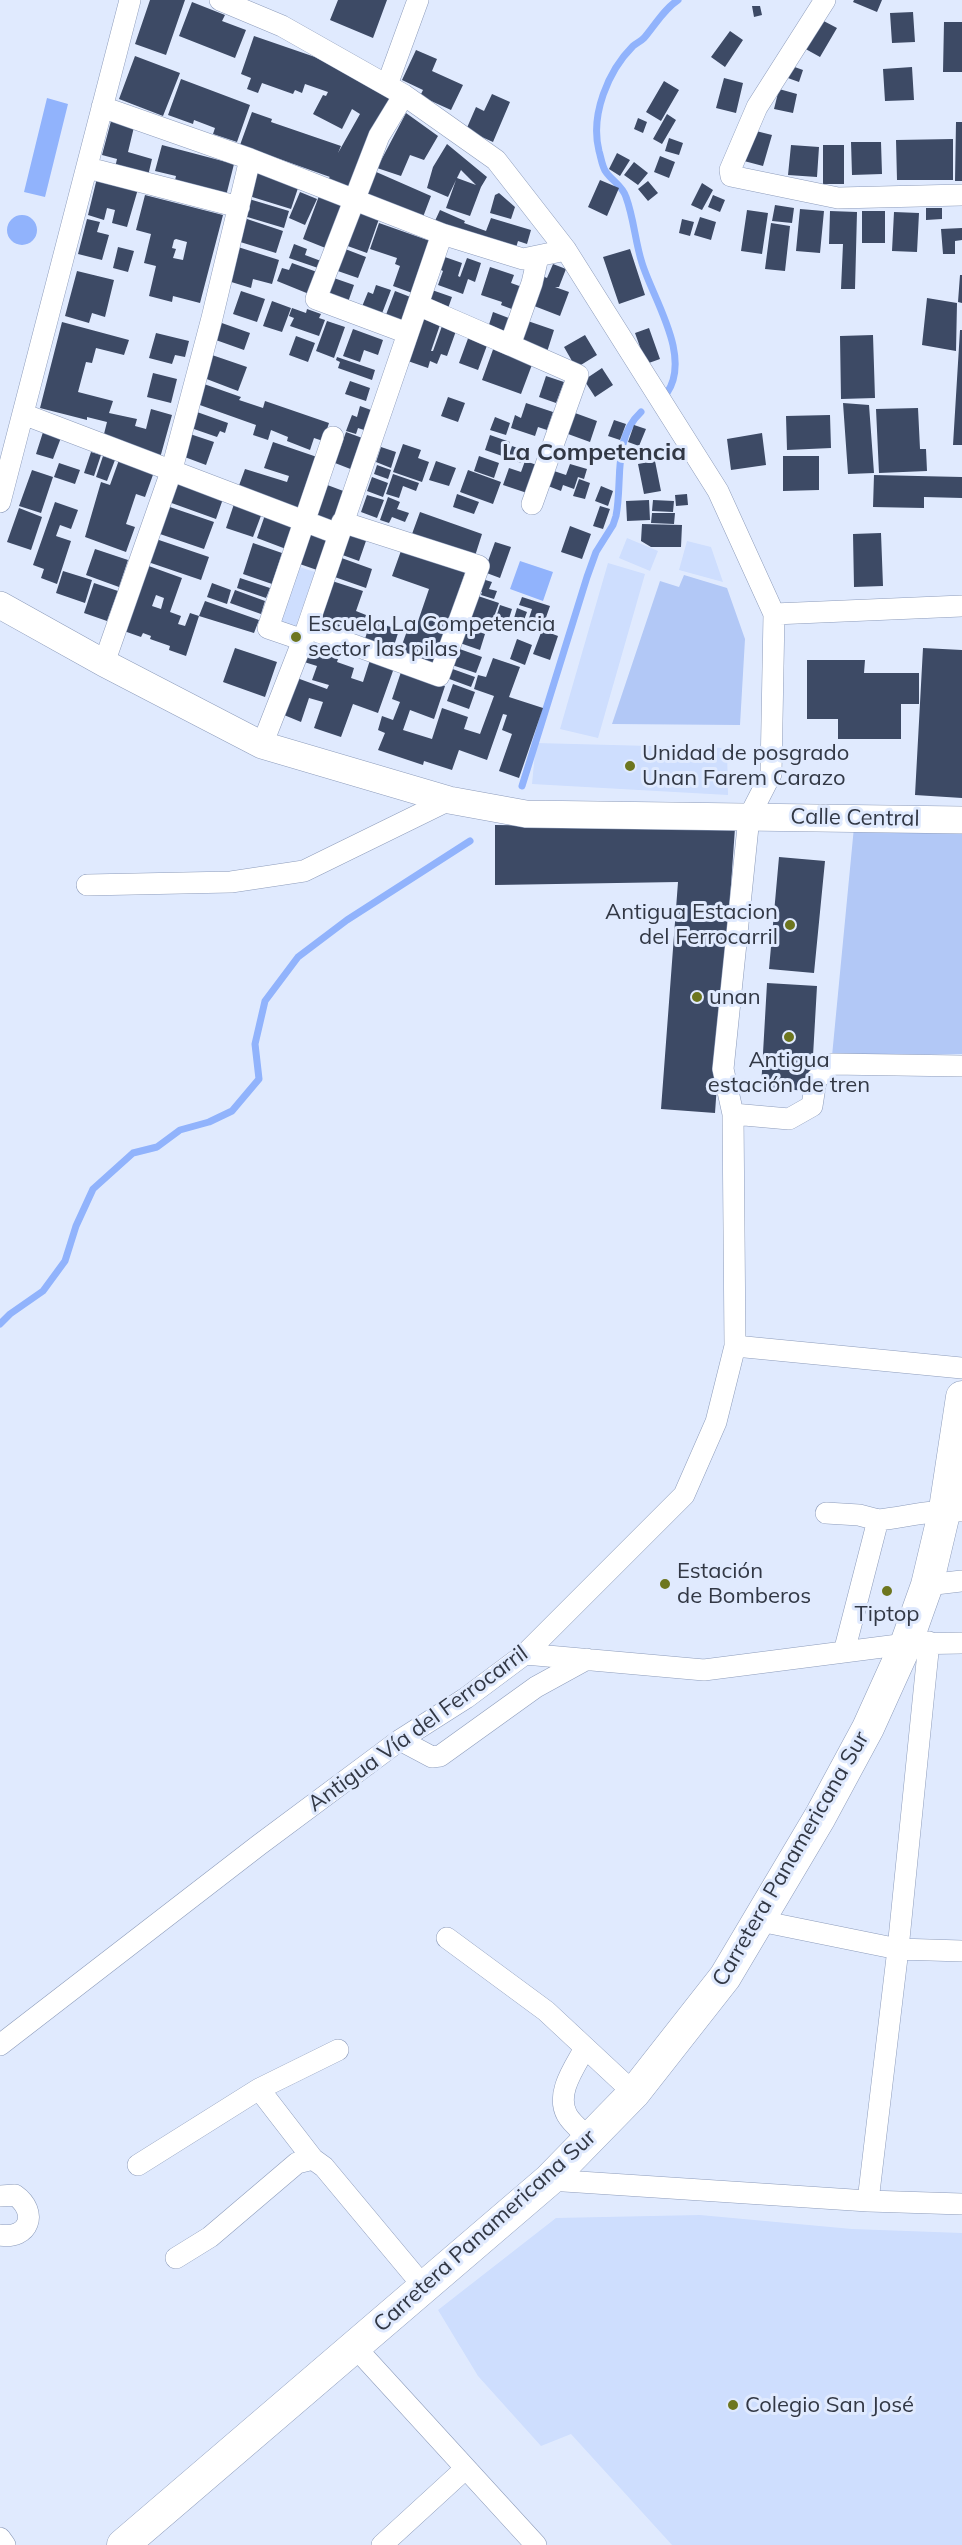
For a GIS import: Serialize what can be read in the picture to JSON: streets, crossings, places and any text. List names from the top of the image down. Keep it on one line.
{"streets":{"highway":["Carretera Panamericana Sur"],"main road":["Calle Central"],"street":["Antigua Vía del Ferrocarril"]},"crossings":[["Calle Central","Antigua Vía del Ferrocarril"]],"districts":["La Competencia"],"places":["Escuela La Competencia sector las pilas","Unidad de posgrado Unan Farem Carazo","Antigua Estacion del Ferrocarril","unan","Antigua estación de tren","Estación de Bomberos","Tiptop","Colegio San José"]}
